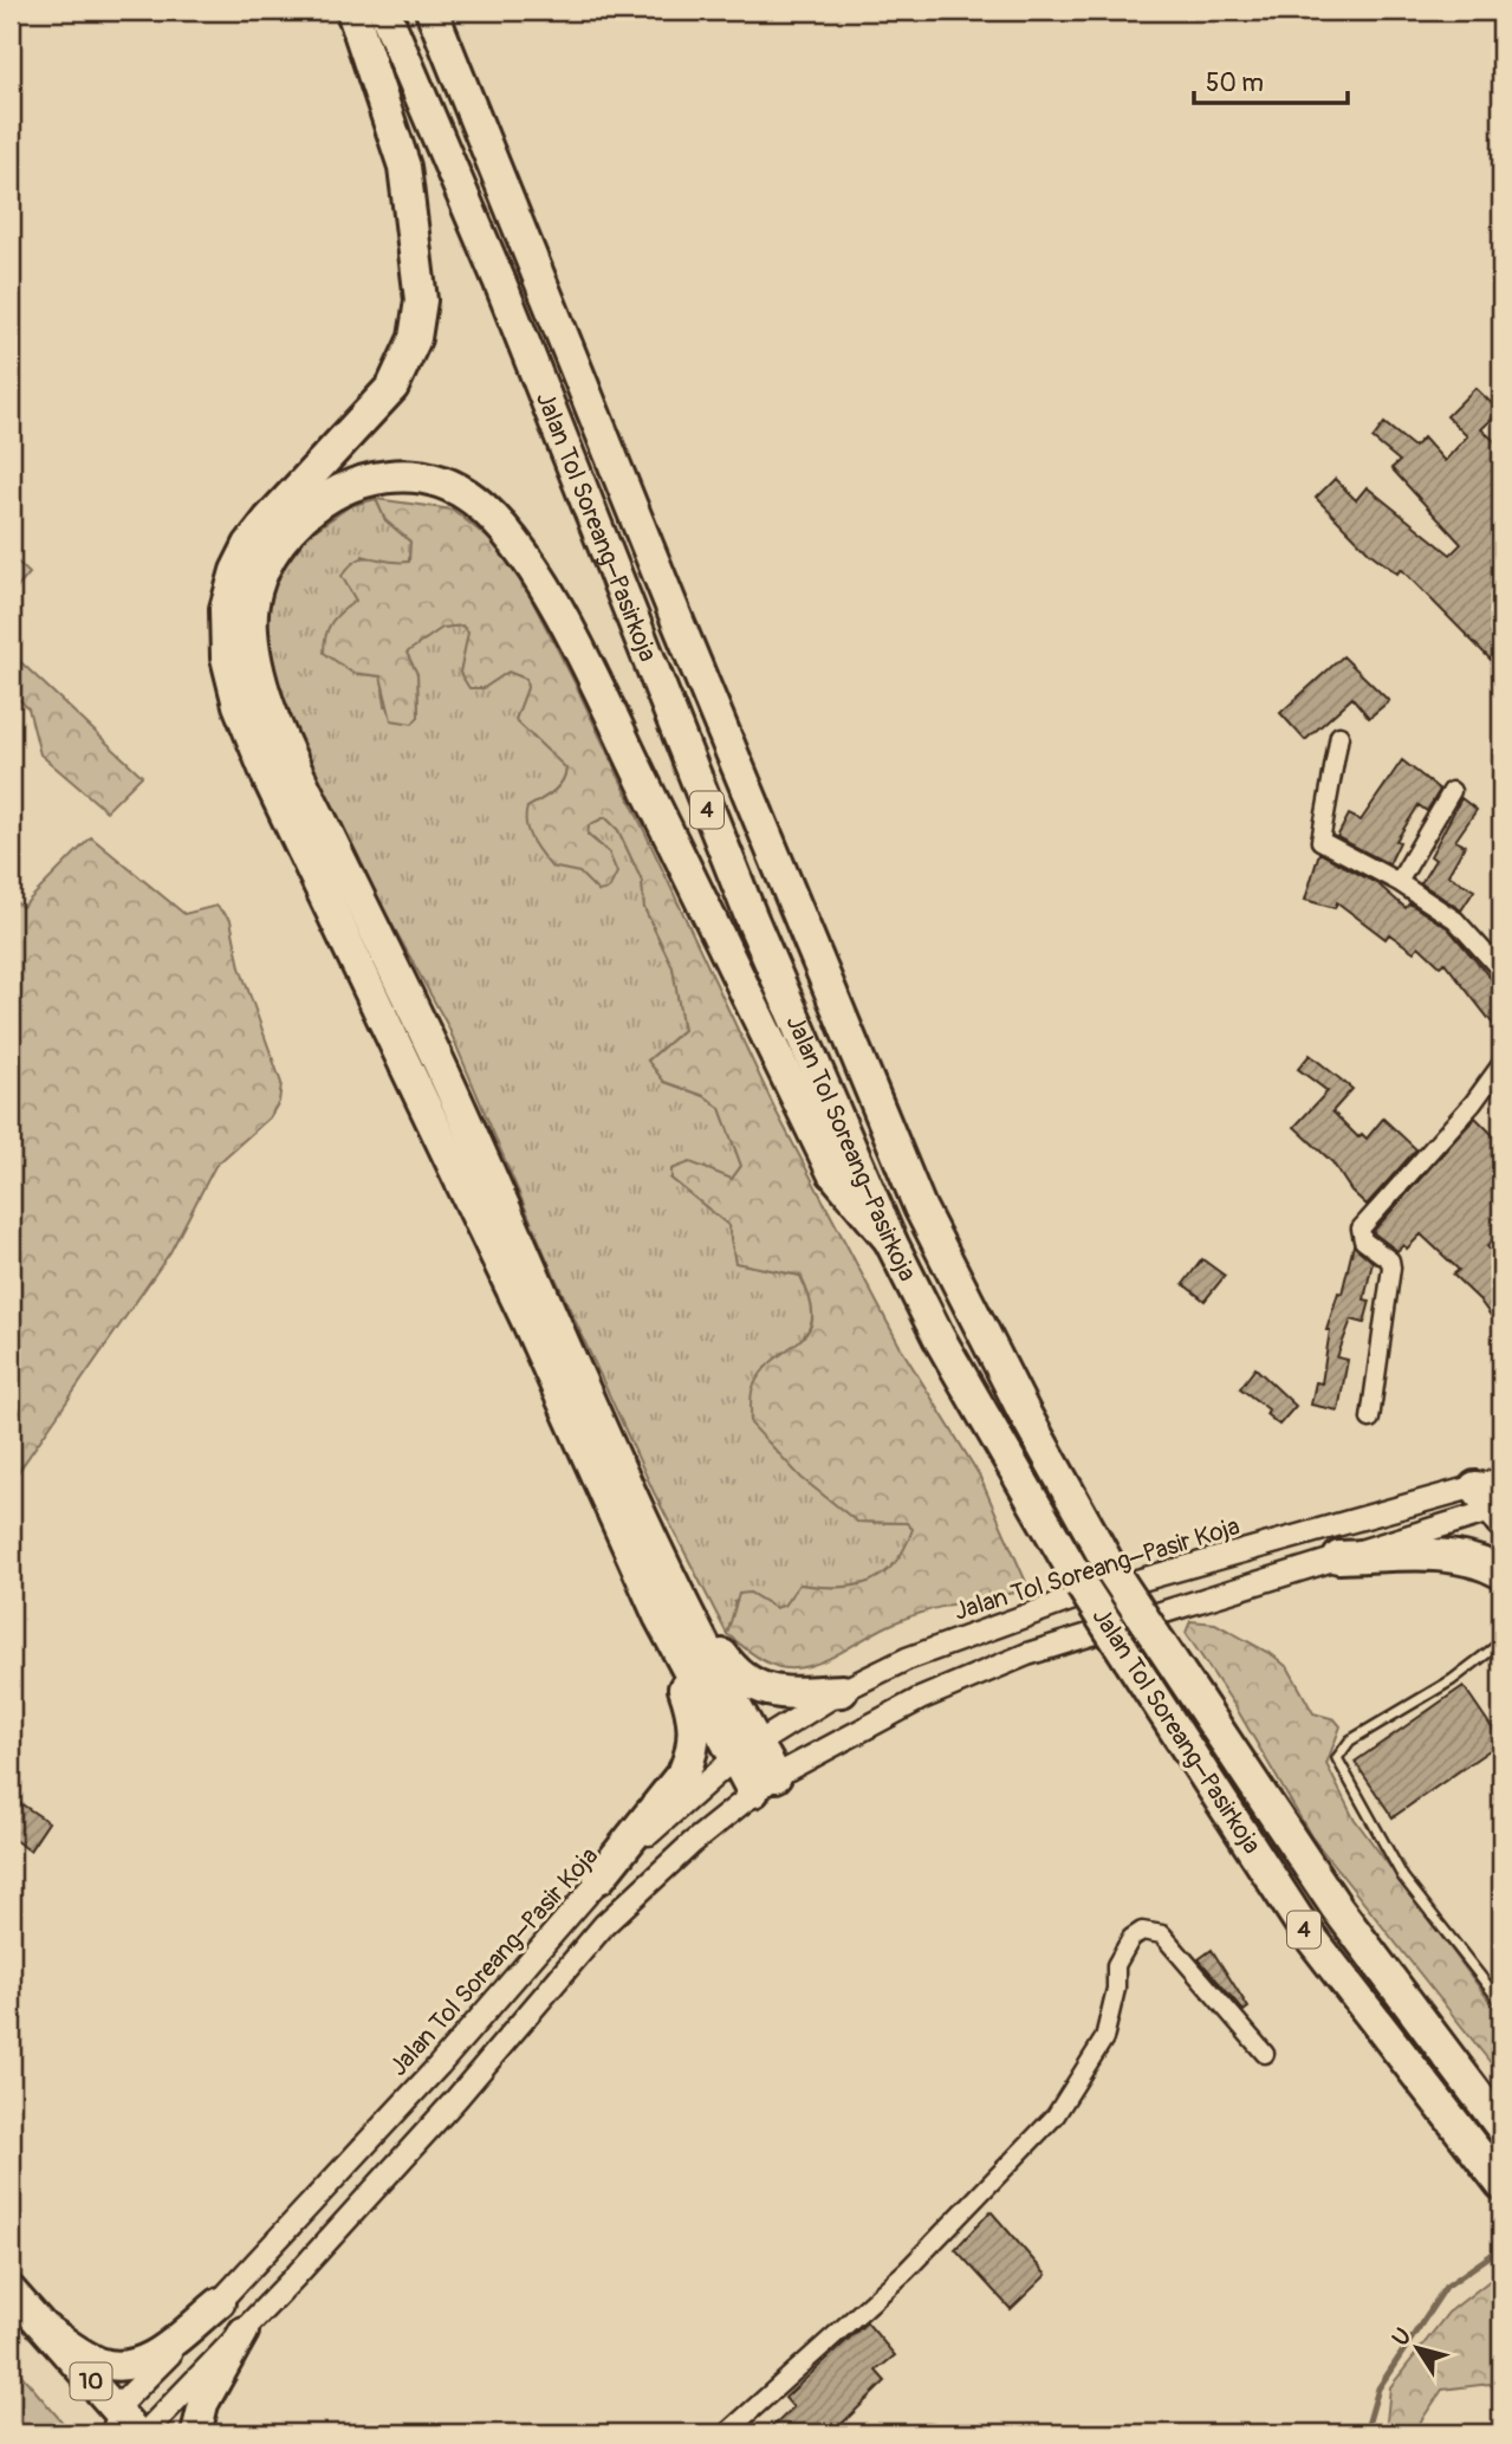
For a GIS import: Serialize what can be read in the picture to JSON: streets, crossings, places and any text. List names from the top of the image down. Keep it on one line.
{"streets":{"highway":["Jalan Tol Soreang–Pasirkoja","4","10"],"street":["Jalan Tol Soreang–Pasir Koja"]},"crossings":[["Jalan Tol Soreang–Pasir Koja","10"]],"scale_bar":"50 m","north":"top left"}
